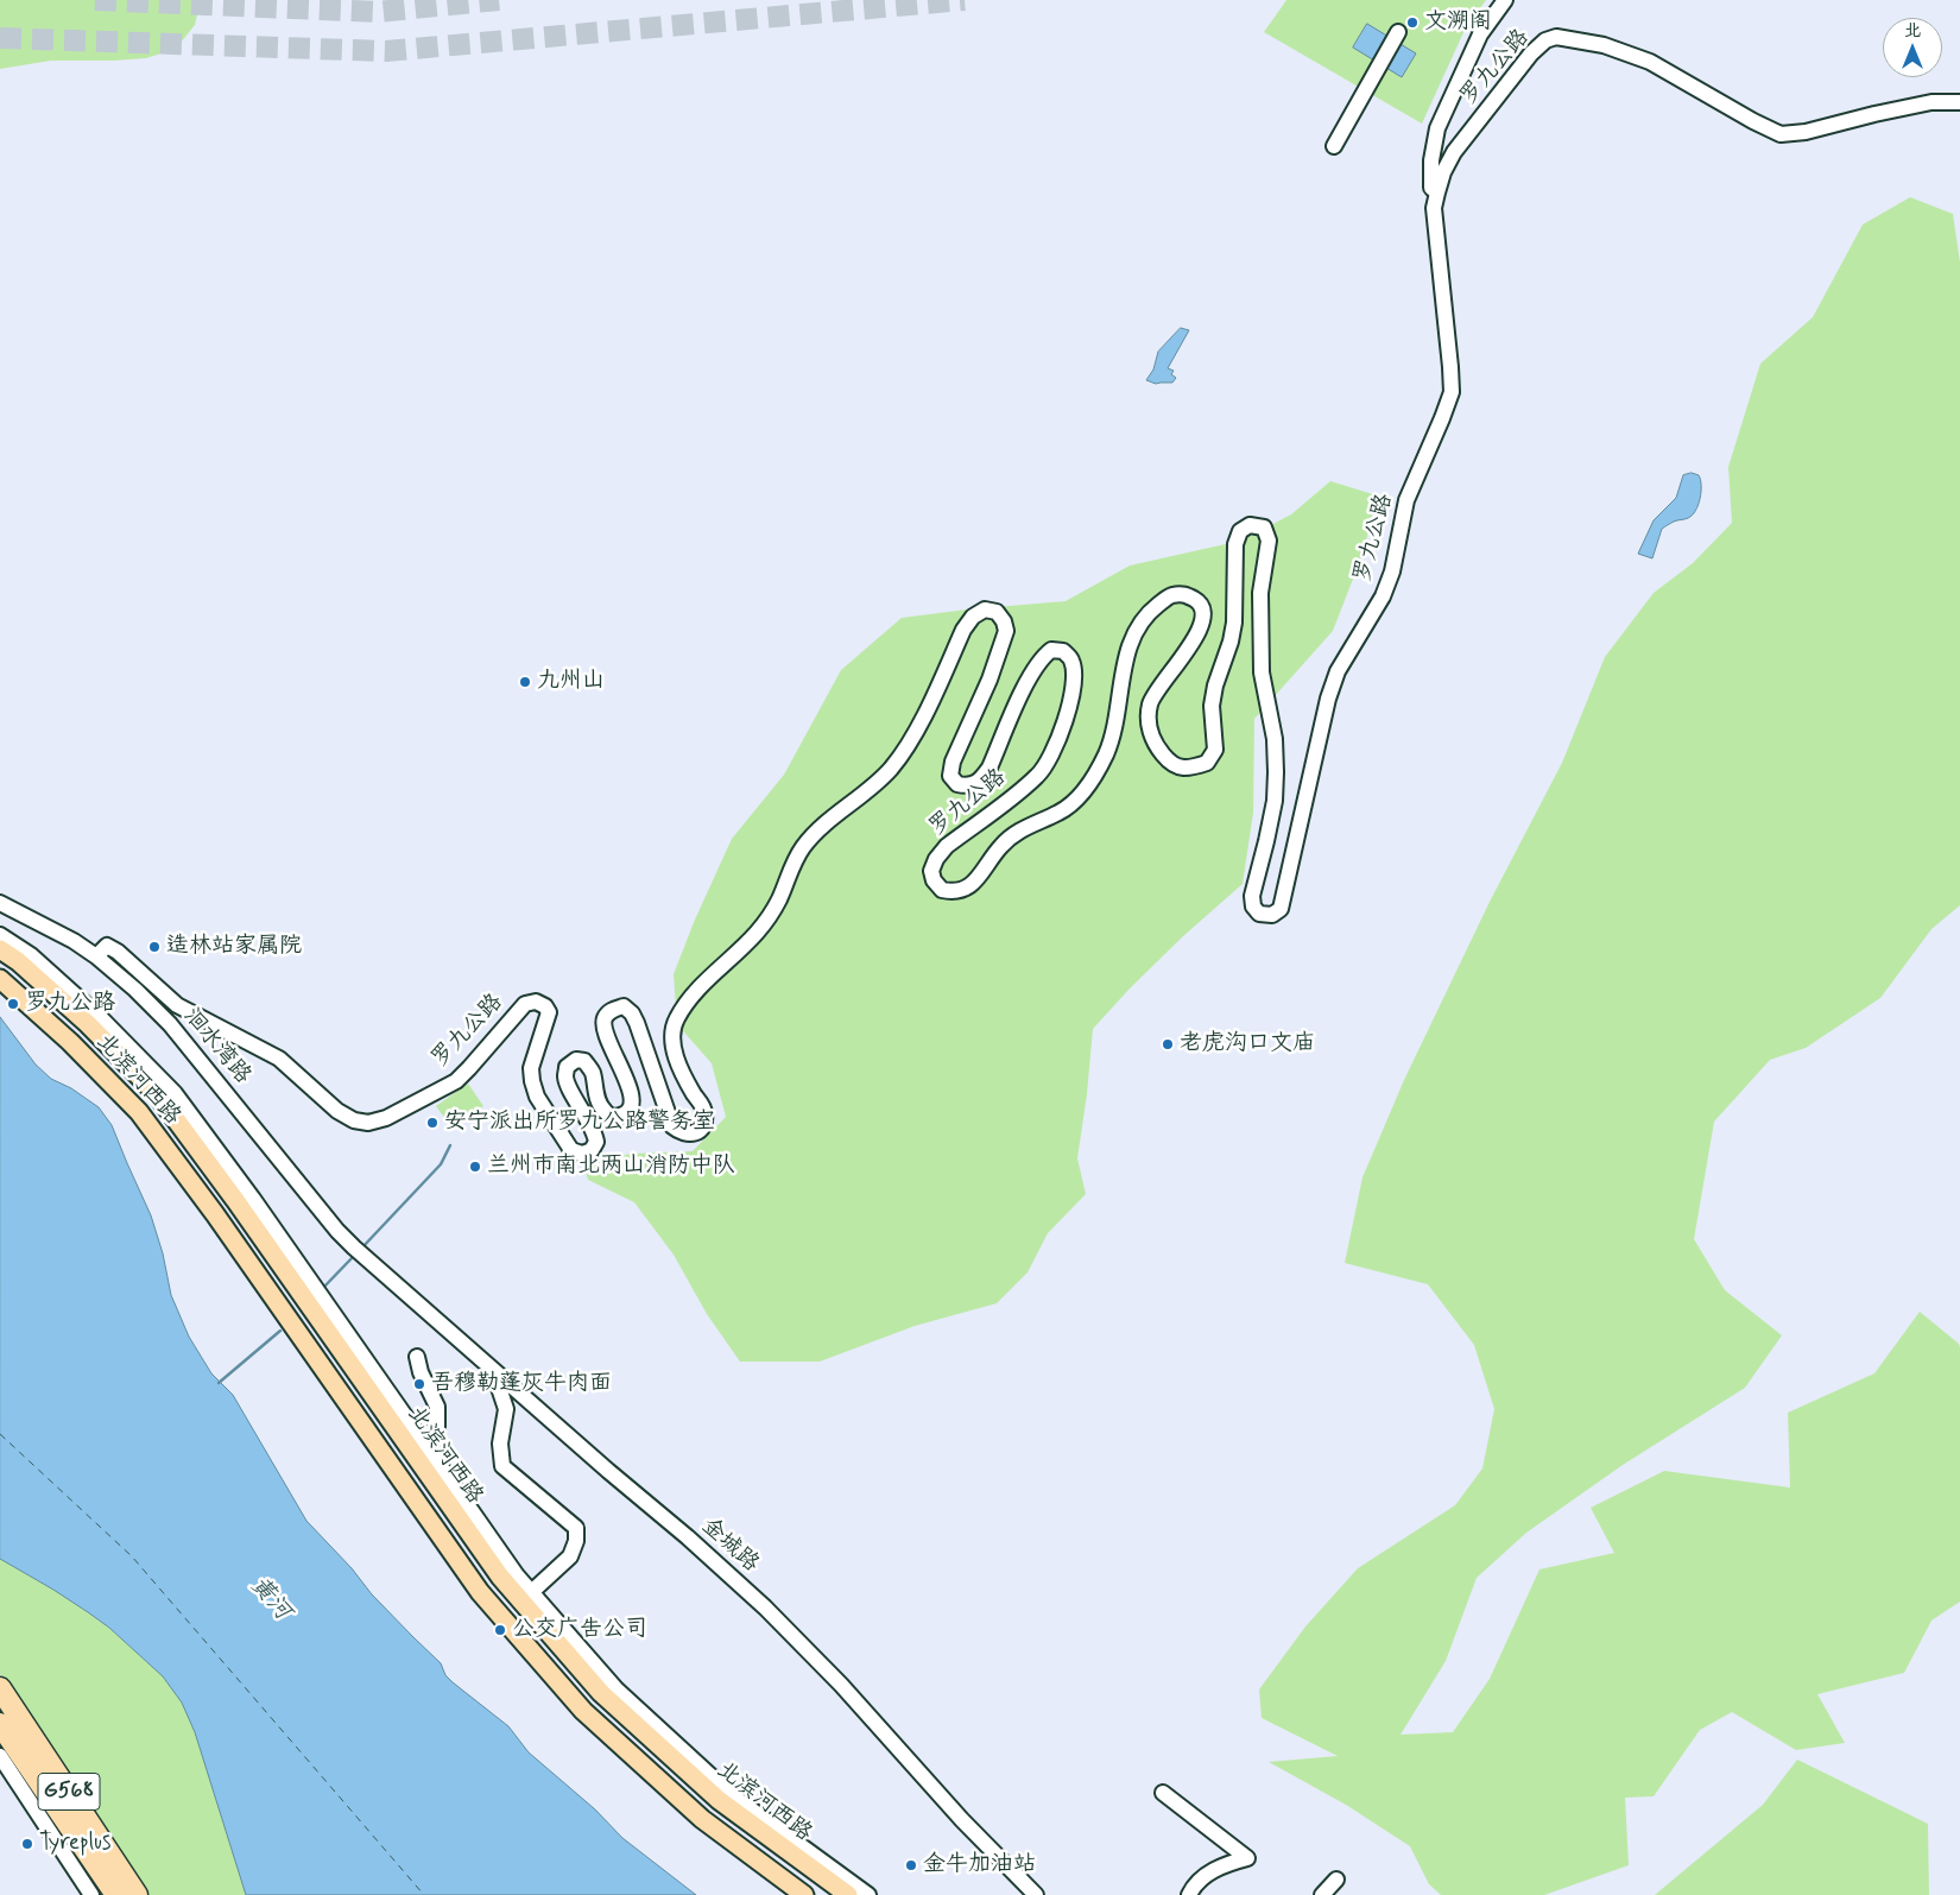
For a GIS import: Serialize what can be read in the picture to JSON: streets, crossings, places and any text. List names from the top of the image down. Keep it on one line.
{"streets":{"highway":["G568"],"main road":["北滨河西路"],"street":["罗九公路","洄水湾路","金城路"]},"crossings":[["罗九公路","洄水湾路"],["洄水湾路","金城路"]],"water":["黄河"],"places":["文溯阁","九州山","造林站家属院","罗九公路","老虎沟口文庙","安宁派出所罗九公路警务室","兰州市南北两山消防中队","吾穆勒蓬灰牛肉面","公交广告公司","Tyreplus","金牛加油站"],"north":"top"}
